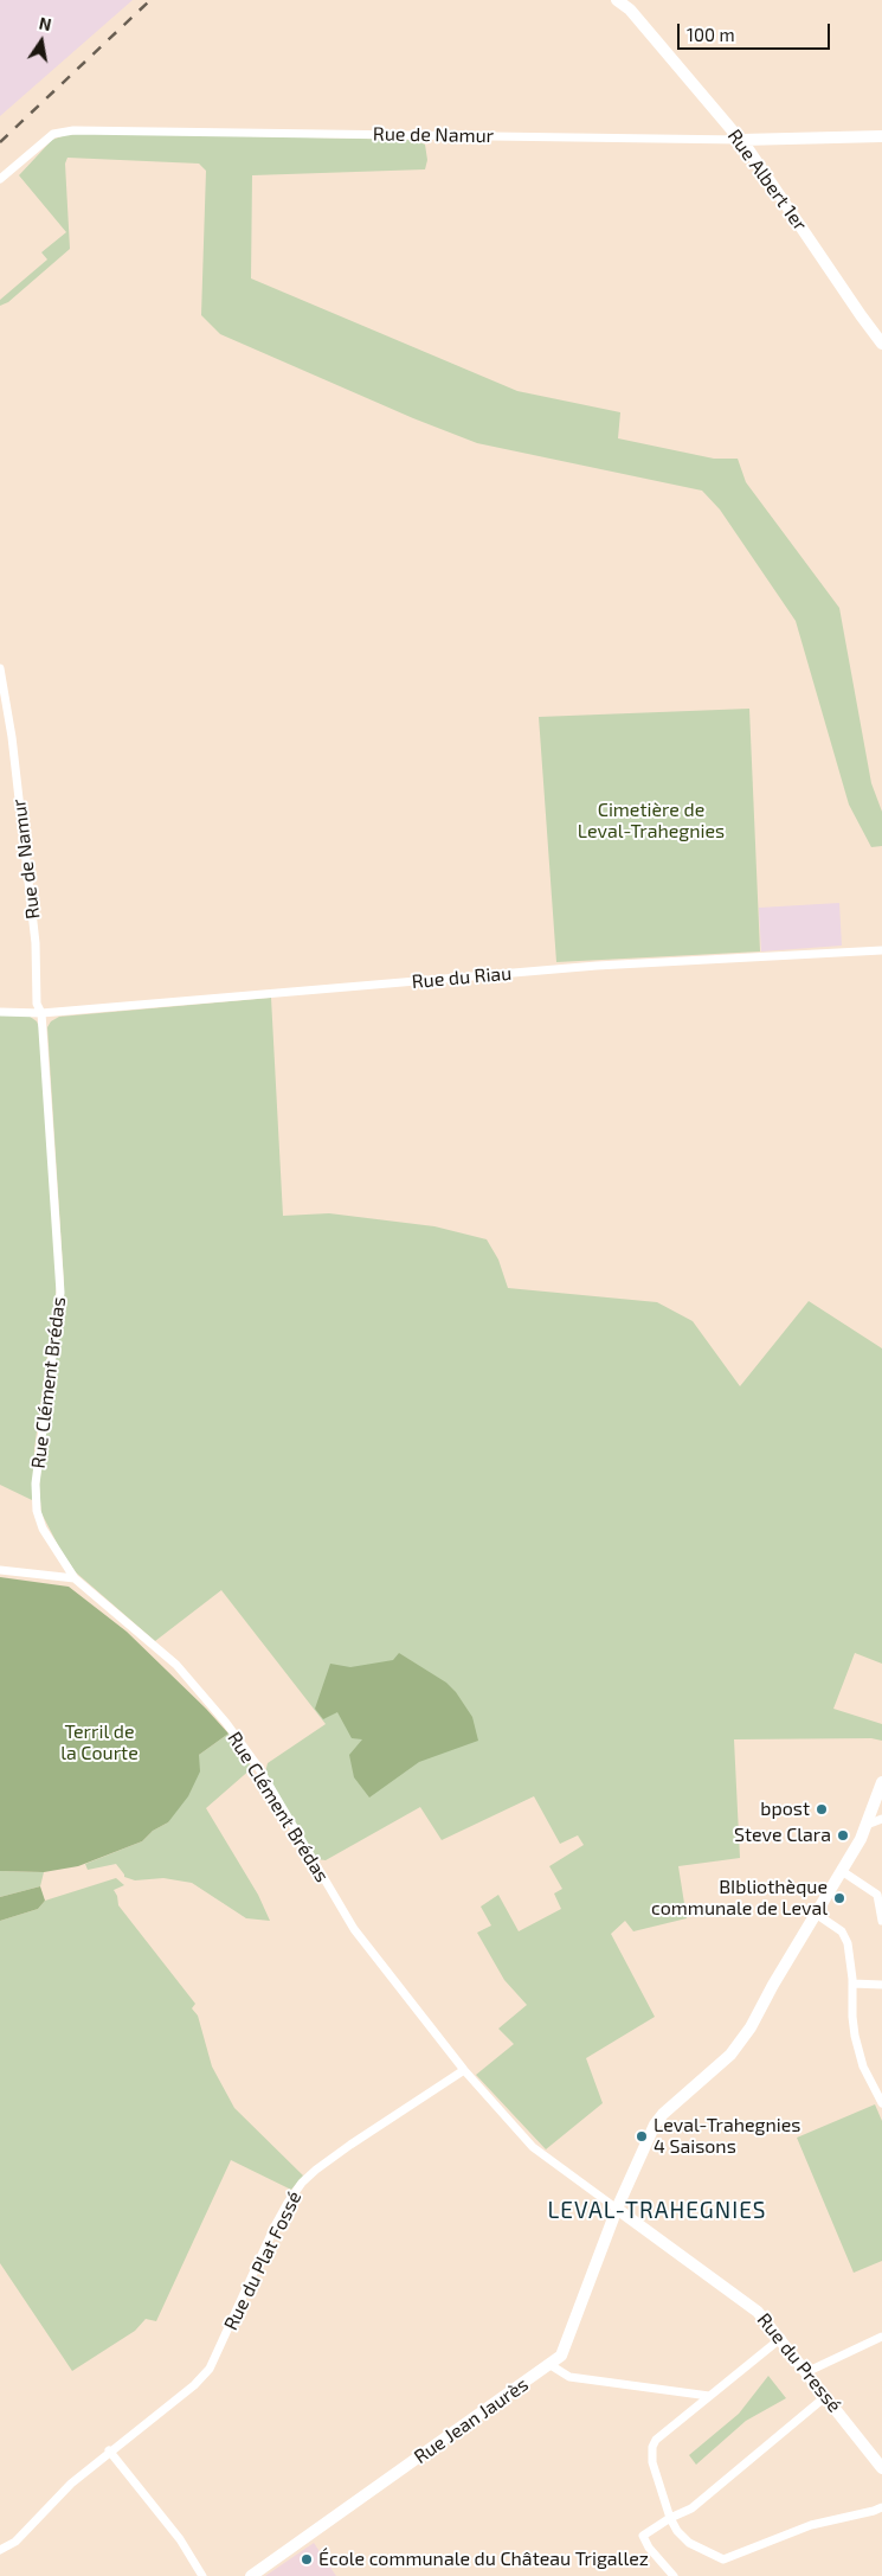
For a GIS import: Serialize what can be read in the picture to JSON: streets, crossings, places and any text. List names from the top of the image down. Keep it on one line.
{"streets":{"street":["Rue de Namur","Rue Albert 1er","Rue du Riau","Rue Clément Brédas","Rue du Plat Fossé","Rue du Pressé","Rue Jean Jaurès"]},"crossings":[["Rue de Namur","Rue Albert 1er"],["Rue de Namur","Rue du Riau"],["Rue de Namur","Rue Clément Brédas"],["Rue du Riau","Rue Clément Brédas"],["Rue Clément Brédas","Rue du Plat Fossé"],["Rue Clément Brédas","Rue du Pressé"],["Rue Clément Brédas","Rue Jean Jaurès"],["Rue du Pressé","Rue Jean Jaurès"]],"districts":["LEVAL-TRAHEGNIES"],"parks":["Cimetière de Leval-Trahegnies","Terril de la Courte"],"places":["bpost","Steve Clara","BIbliothèque communale de Leval","Leval-Trahegnies 4 Saisons","École communale du Château Trigallez"],"scale_bar":"100 m","north":"top"}
